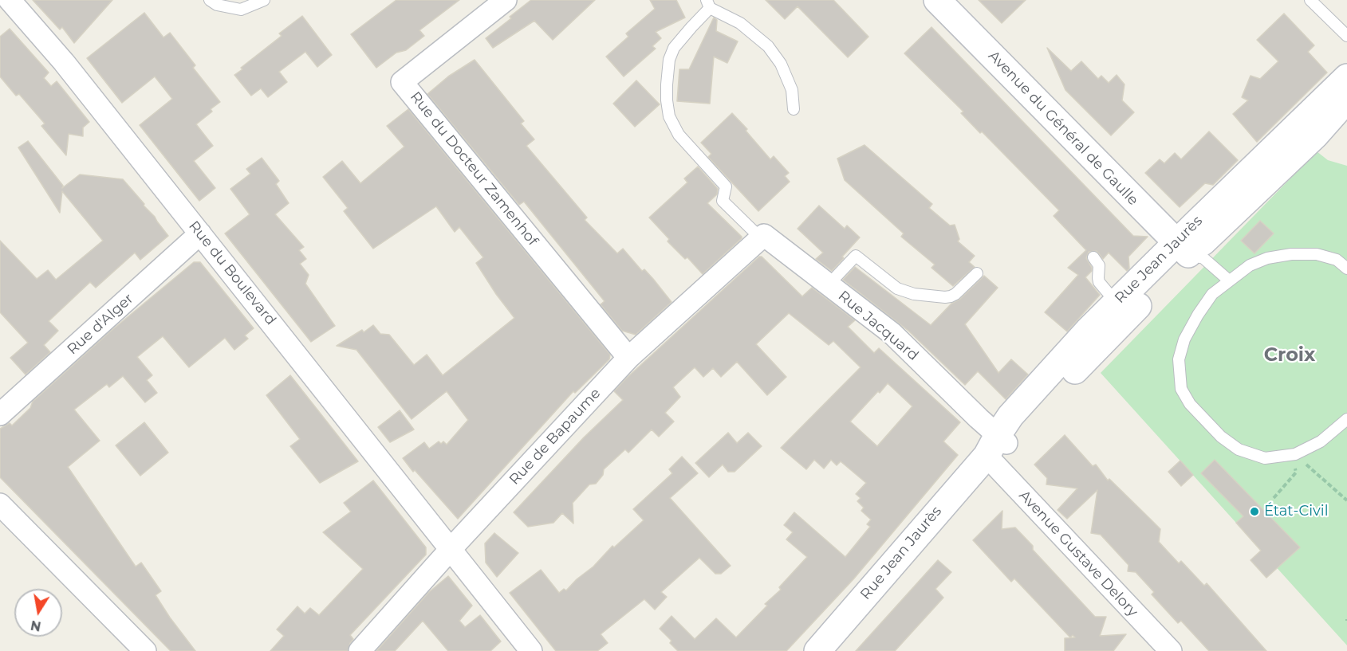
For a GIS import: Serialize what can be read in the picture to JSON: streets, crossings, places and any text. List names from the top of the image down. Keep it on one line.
{"streets":{"main road":["Avenue du Général de Gaulle","Rue Jean Jaurès"],"street":["Rue du Docteur Zamenhof","Rue du Boulevard","Rue d'Alger","Rue Jacquard","Rue de Bapaume","Avenue Gustave Delory"]},"crossings":[["Avenue du Général de Gaulle","Rue Jean Jaurès"],["Rue du Docteur Zamenhof","Rue de Bapaume"],["Rue Jean Jaurès","Rue Jacquard"],["Rue Jean Jaurès","Avenue Gustave Delory"],["Rue du Boulevard","Rue d'Alger"],["Rue du Boulevard","Rue de Bapaume"],["Rue Jacquard","Rue de Bapaume"],["Rue Jacquard","Avenue Gustave Delory"]],"districts":["Croix"],"places":["État-Civil"],"north":"bottom"}
